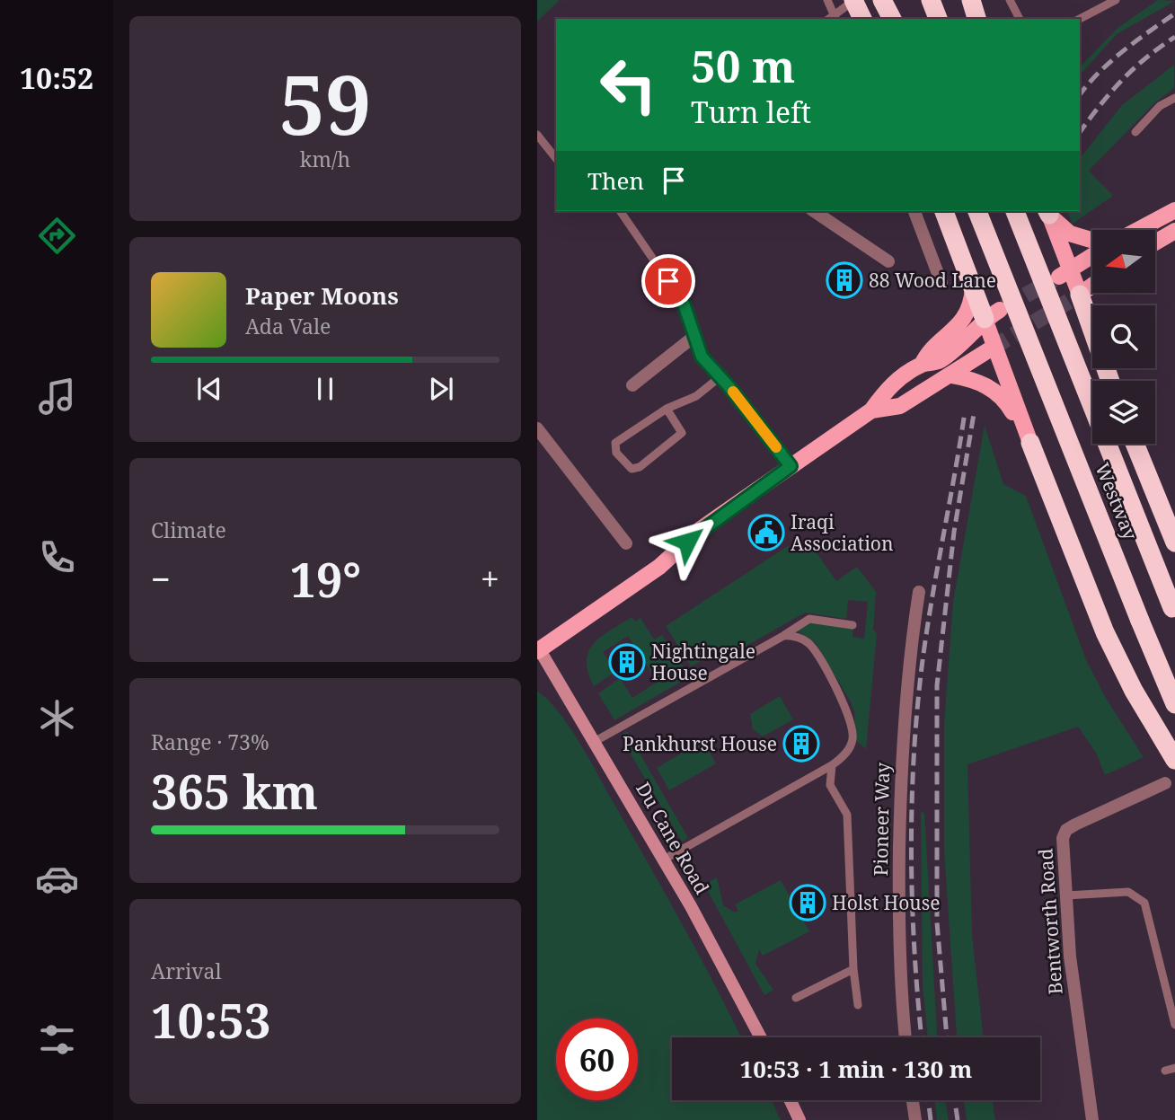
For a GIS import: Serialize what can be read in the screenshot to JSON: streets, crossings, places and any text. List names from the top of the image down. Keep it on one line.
{"streets":{"highway":["Westway"],"street":["Pioneer Way","Du Cane Road","Bentworth Road"]},"places":{"building":["88 Wood Lane","Nightingale House","Pankhurst House","Holst House"],"public building":["Iraqi Association"]},"north":"left","page":{"tabs":"10:52","tile":[["59","km/h"],"Climate",["Range · 73%","365 km"],["Arrival","10:53"]],"turn":["50 m","Turn left"],"then":"Then","song":["Paper Moons","Ada Vale"],"heat":["−","19°","+"],"limit":"60","trip":"10:53 · 1 min · 130 m"}}
